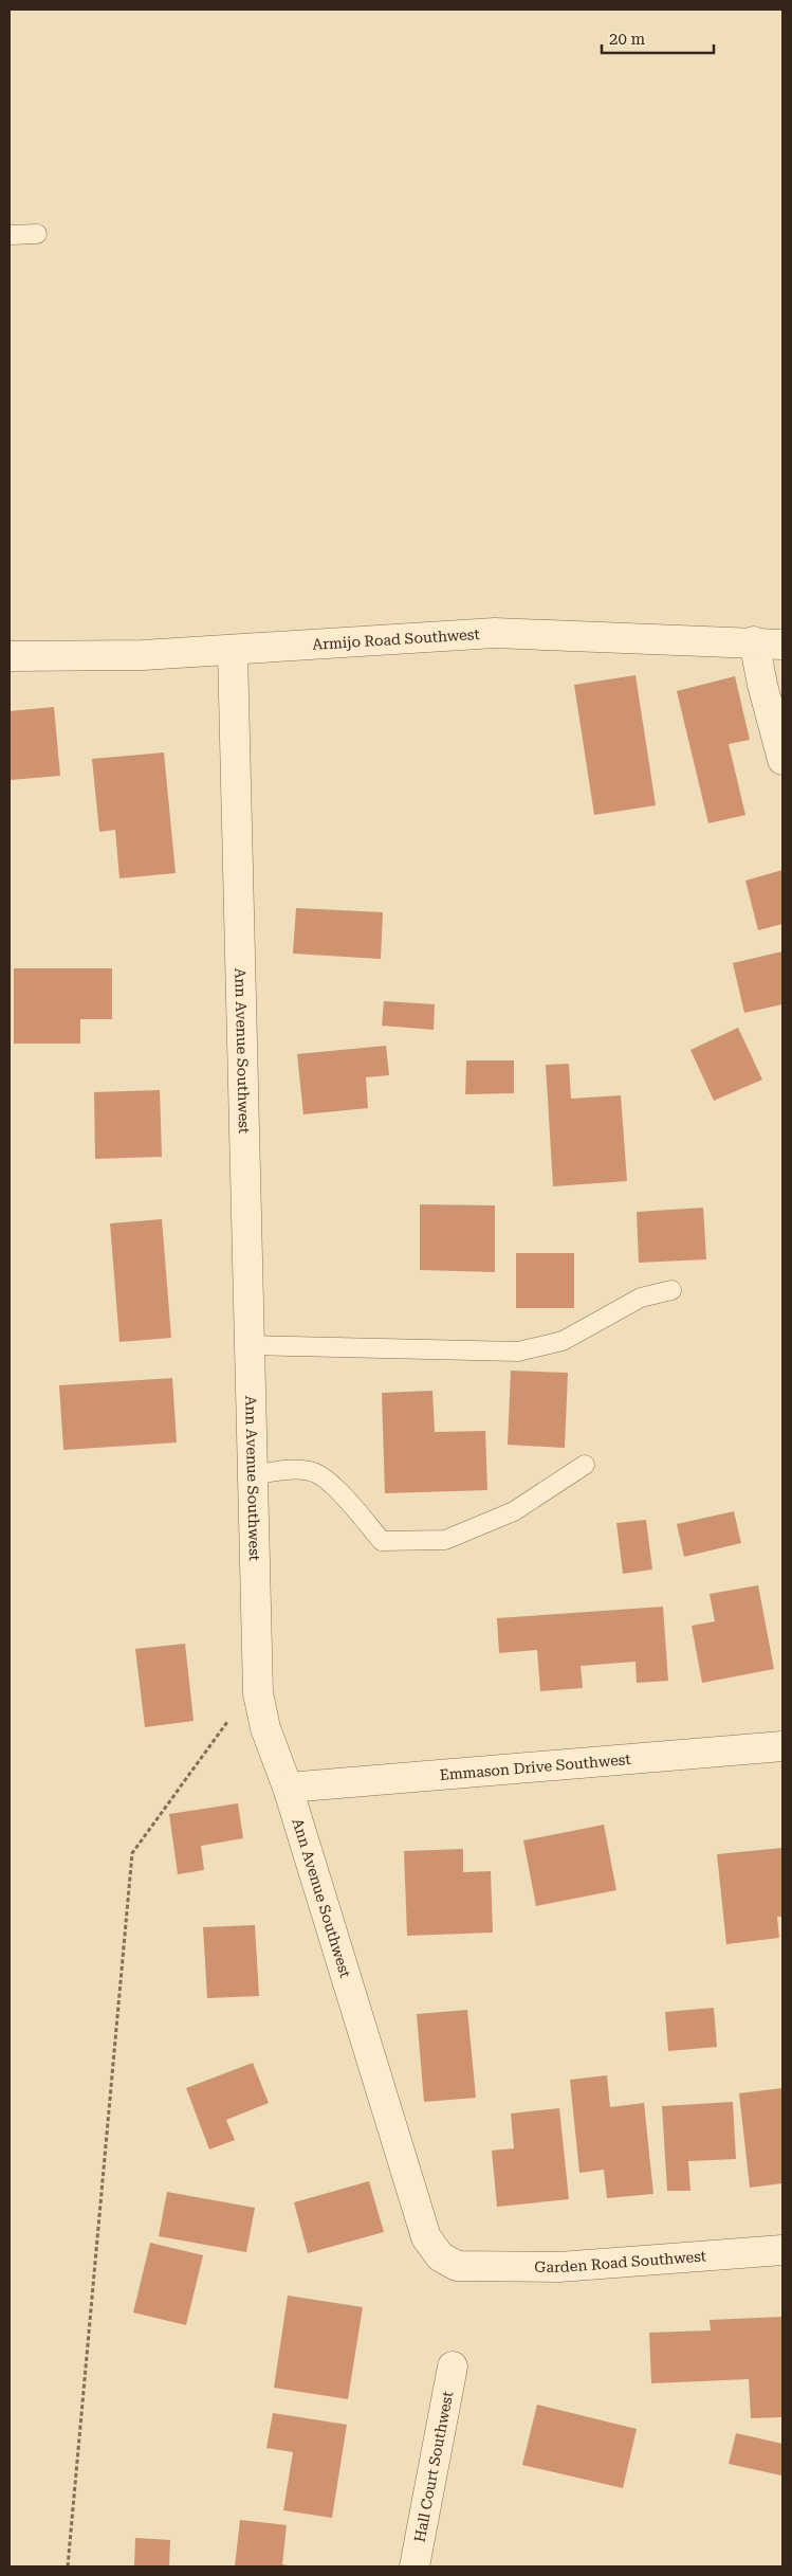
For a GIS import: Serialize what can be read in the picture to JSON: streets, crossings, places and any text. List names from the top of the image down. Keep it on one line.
{"streets":{"street":["Armijo Road Southwest","Ann Avenue Southwest","Emmason Drive Southwest","Garden Road Southwest","Hall Court Southwest"]},"crossings":[["Armijo Road Southwest","Ann Avenue Southwest"],["Ann Avenue Southwest","Emmason Drive Southwest"],["Ann Avenue Southwest","Garden Road Southwest"]],"scale_bar":"20 m"}
